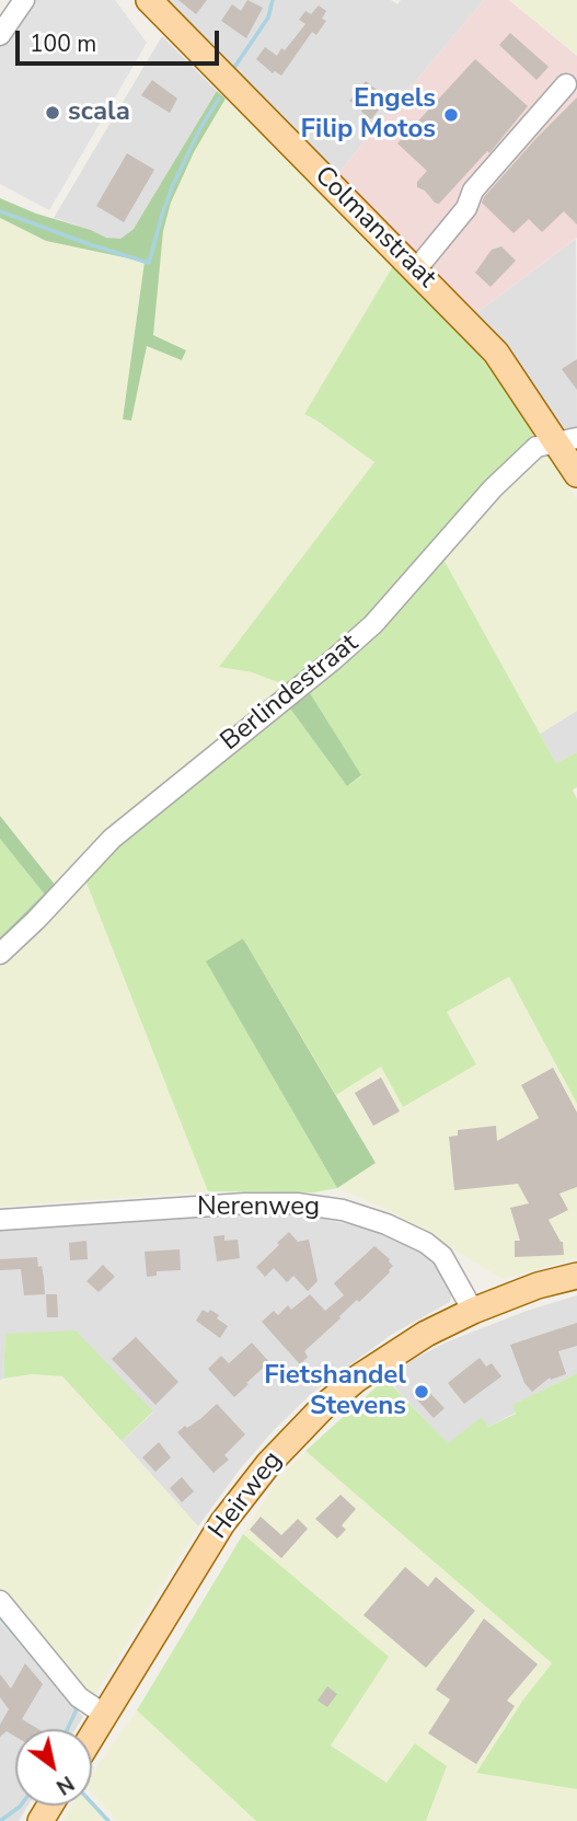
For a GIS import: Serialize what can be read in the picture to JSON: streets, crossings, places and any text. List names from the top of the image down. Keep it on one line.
{"streets":{"main road":["Colmanstraat","Heirweg"],"street":["Berlindestraat","Nerenweg"]},"crossings":[["Colmanstraat","Berlindestraat"],["Nerenweg","Heirweg"]],"places":["scala","Engels Filip Motos","Fietshandel Stevens"],"scale_bar":"100 m","north":"bottom right"}
